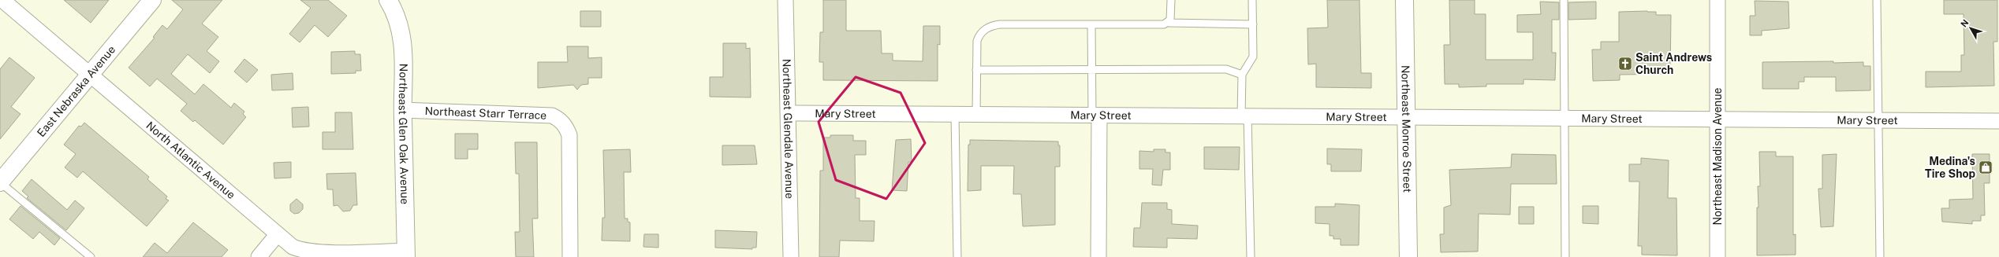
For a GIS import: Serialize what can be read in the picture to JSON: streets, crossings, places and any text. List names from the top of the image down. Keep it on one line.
{"streets":{"street":["East Nebraska Avenue","Northeast Starr Terrace","Mary Street","Northeast Glendale Avenue","Northeast Monroe Street","Northeast Glen Oak Avenue","Northeast Madison Avenue","North Atlantic Avenue"]},"crossings":[["East Nebraska Avenue","North Atlantic Avenue"],["Northeast Starr Terrace","Northeast Glen Oak Avenue"],["Mary Street","Northeast Glendale Avenue"],["Mary Street","Northeast Monroe Street"],["Mary Street","Northeast Madison Avenue"],["Northeast Glen Oak Avenue","North Atlantic Avenue"]],"places":{"church":["Saint Andrews Church"],"shop":["Medina's Tire Shop"]},"north":"top left"}
